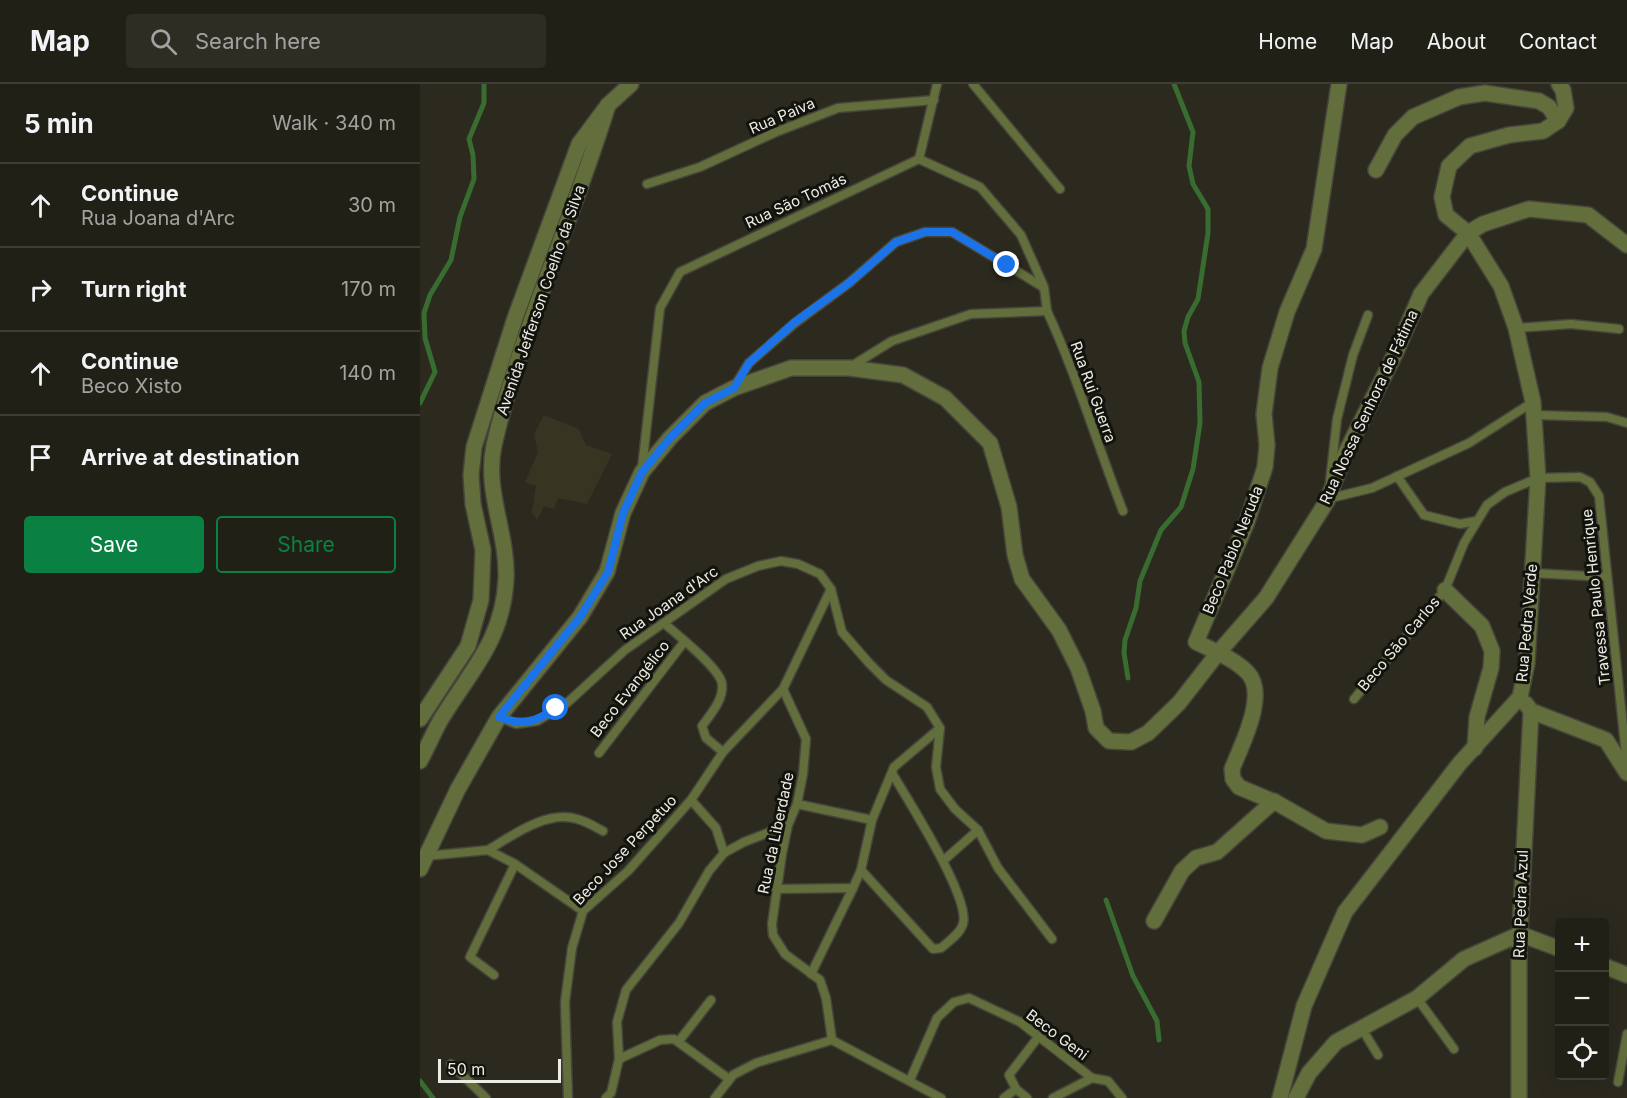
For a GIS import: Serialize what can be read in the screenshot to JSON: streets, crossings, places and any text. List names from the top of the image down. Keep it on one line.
{"streets":{"street":["Avenida Jefferson Coelho da Silva","Rua Nossa Senhora de Fátima","Beco Pablo Neruda","Rua Pedra Verde","Beco São Carlos","Rua Pedra Azul"],"lane":["Rua Paiva","Rua São Tomás","Rua Rui Guerra","Travessa Paulo Henrique","Rua Joana d'Arc","Beco Evangélico","Rua da Liberdade","Beco Jose Perpetuo","Beco Geni"]},"crossings":[["Rua São Tomás","Rua Nossa Senhora de Fátima"],["Rua Nossa Senhora de Fátima","Beco Pablo Neruda"],["Rua Nossa Senhora de Fátima","Rua Joana d'Arc"],["Rua Nossa Senhora de Fátima","Rua Pedra Verde"],["Travessa Paulo Henrique","Rua Pedra Verde"],["Travessa Paulo Henrique","Beco São Carlos"],["Rua Pedra Verde","Beco São Carlos"],["Rua da Liberdade","Beco Jose Perpetuo"]],"scale_bar":"50 m","page":{"header":"Map","search":"Search here","nav":["Home","Map","About","Contact"],"heading":["5 min","Walk · 340 m"],"list":[["Continue","Rua Joana d'Arc","30 m"],["Turn right","170 m"],["Continue","Beco Xisto","140 m"],"Arrive at destination"],"buttons":["Save","Share"],"map_buttons":["+","−"],"scale":"50 m"}}
